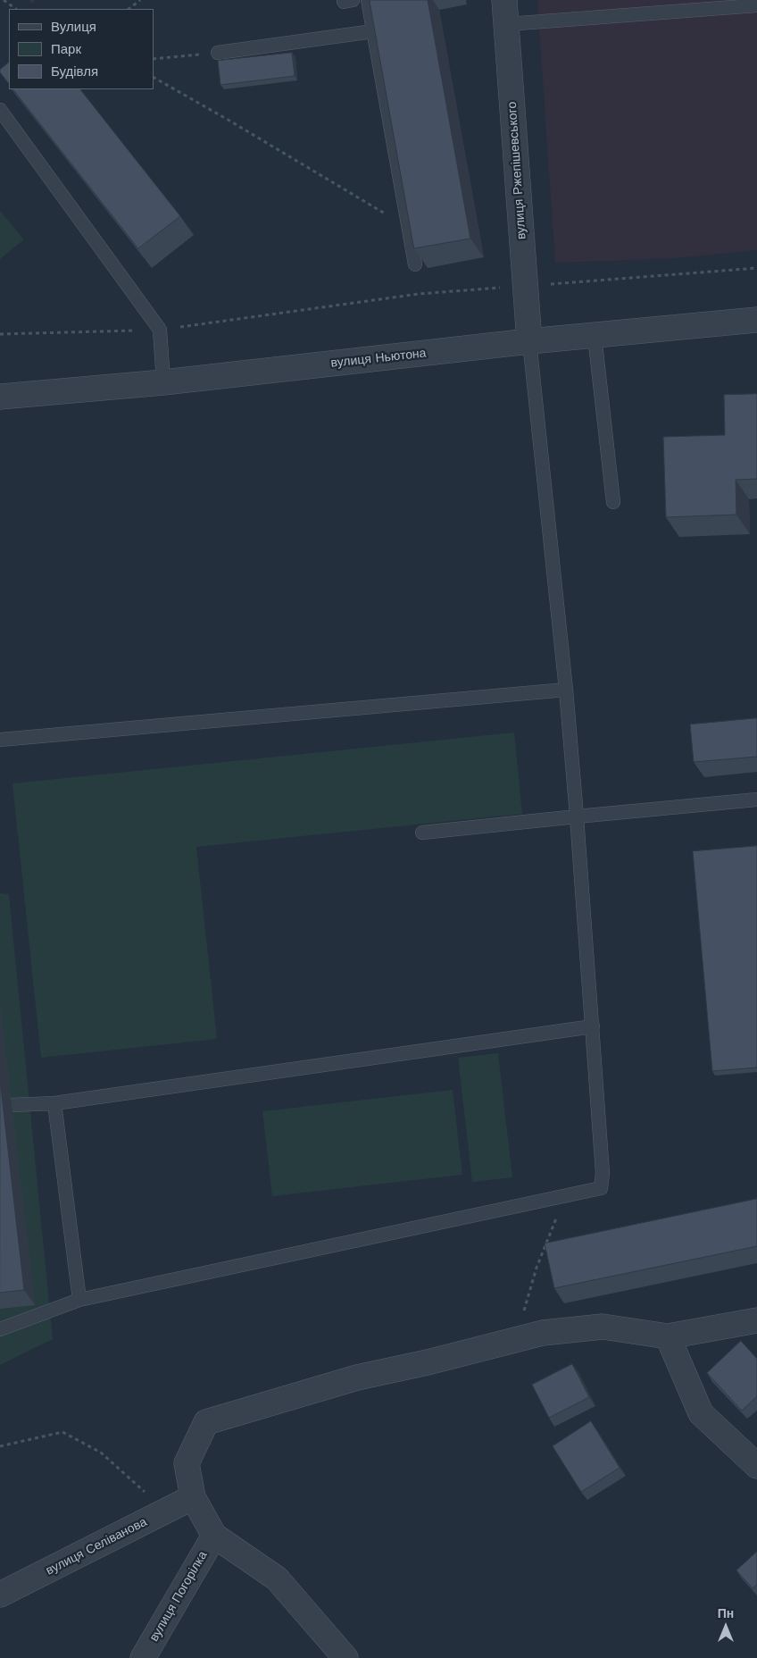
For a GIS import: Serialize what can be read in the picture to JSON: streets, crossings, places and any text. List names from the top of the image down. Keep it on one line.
{"streets":{"street":["вулиця Ржепішевського","вулиця Ньютона","вулиця Селіванова","вулиця Погорілка"]},"crossings":[["вулиця Ржепішевського","вулиця Ньютона"]],"legend":["Вулиця","Парк","Будівля"],"north":"top"}
